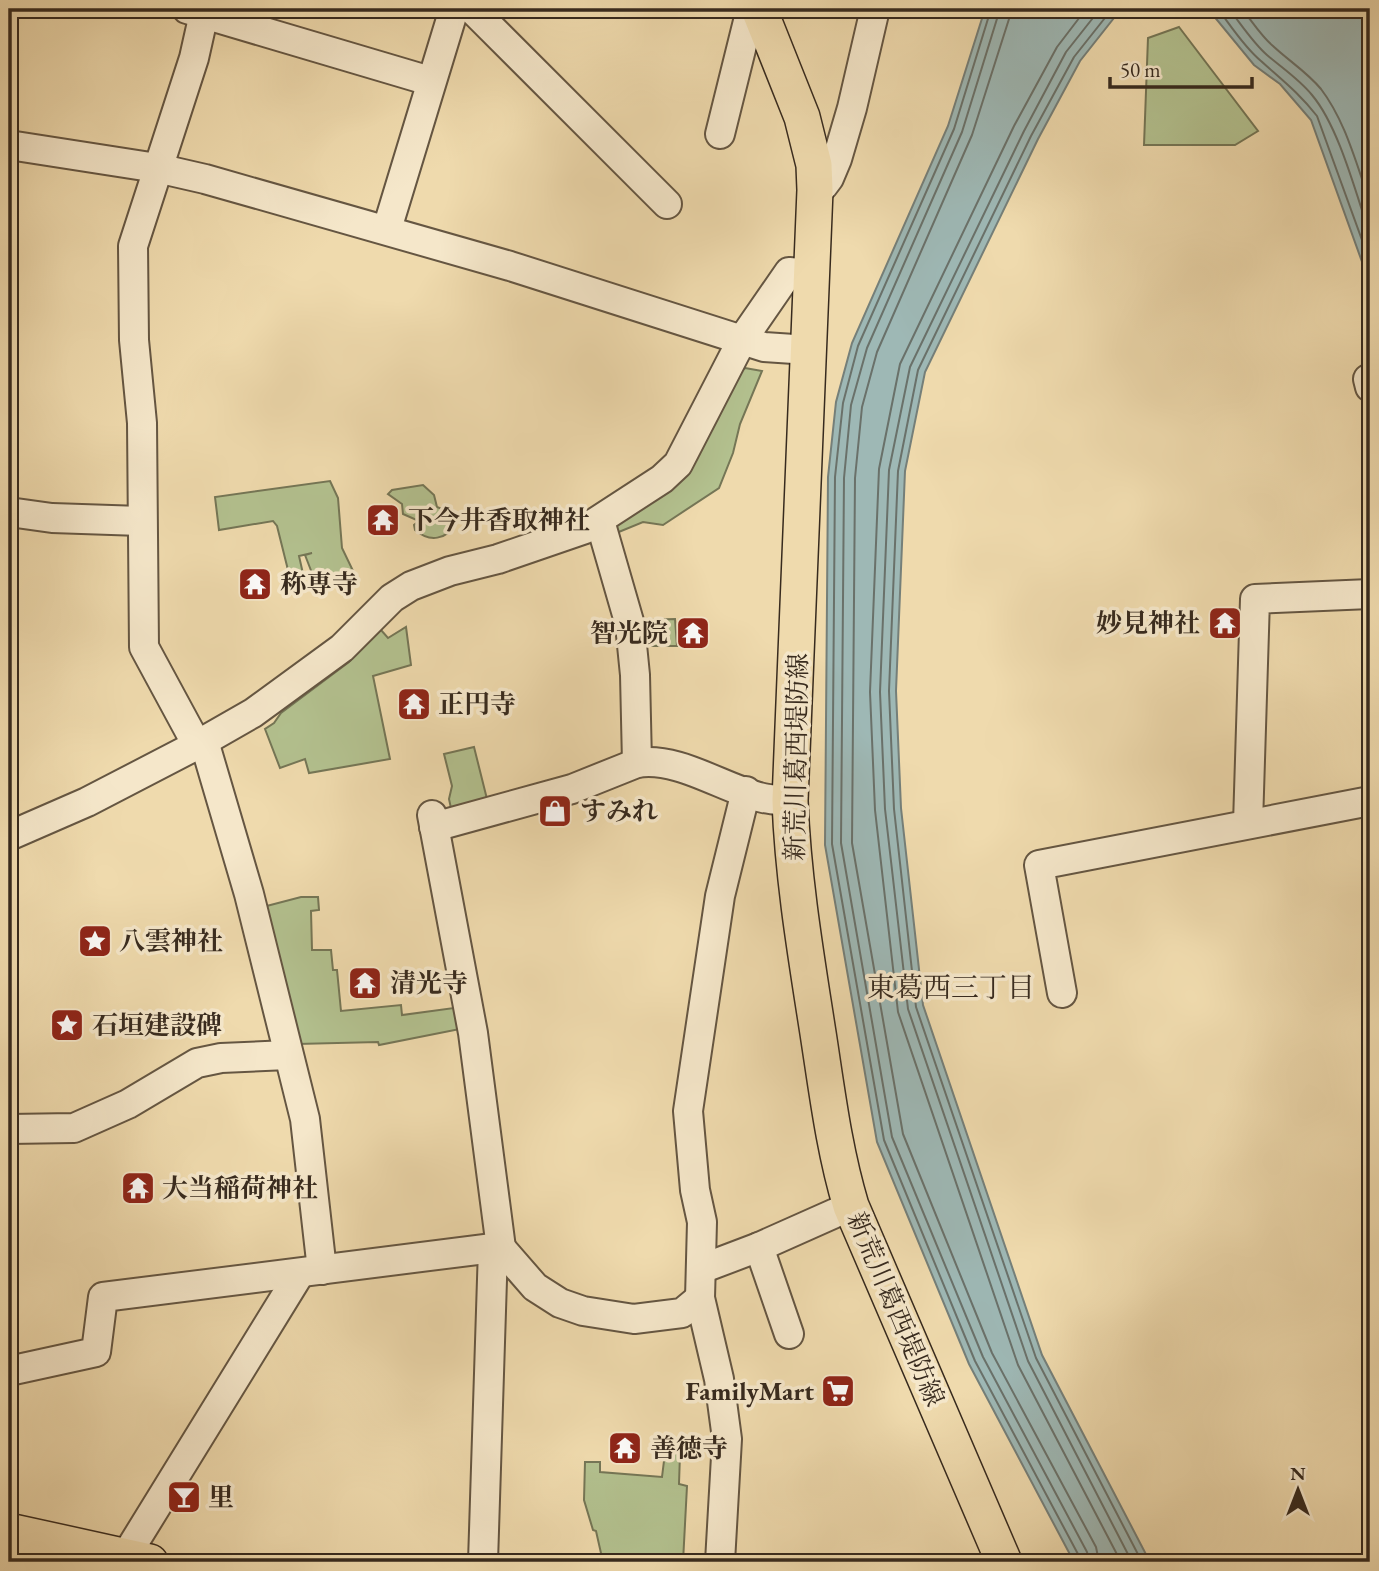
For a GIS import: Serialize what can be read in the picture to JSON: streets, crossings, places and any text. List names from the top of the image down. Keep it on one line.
{"streets":{"main road":["新荒川葛西堤防線"]},"districts":["東葛西三丁目"],"places":{"temple":["下今井香取神社","称専寺","妙見神社","智光院","正円寺","清光寺","大当稲荷神社","善徳寺"],"shop":["すみれ"],"place":["八雲神社","石垣建設碑"],"supermarket":["FamilyMart"],"bar":["里"]},"scale_bar":"50 m","north":"top"}
